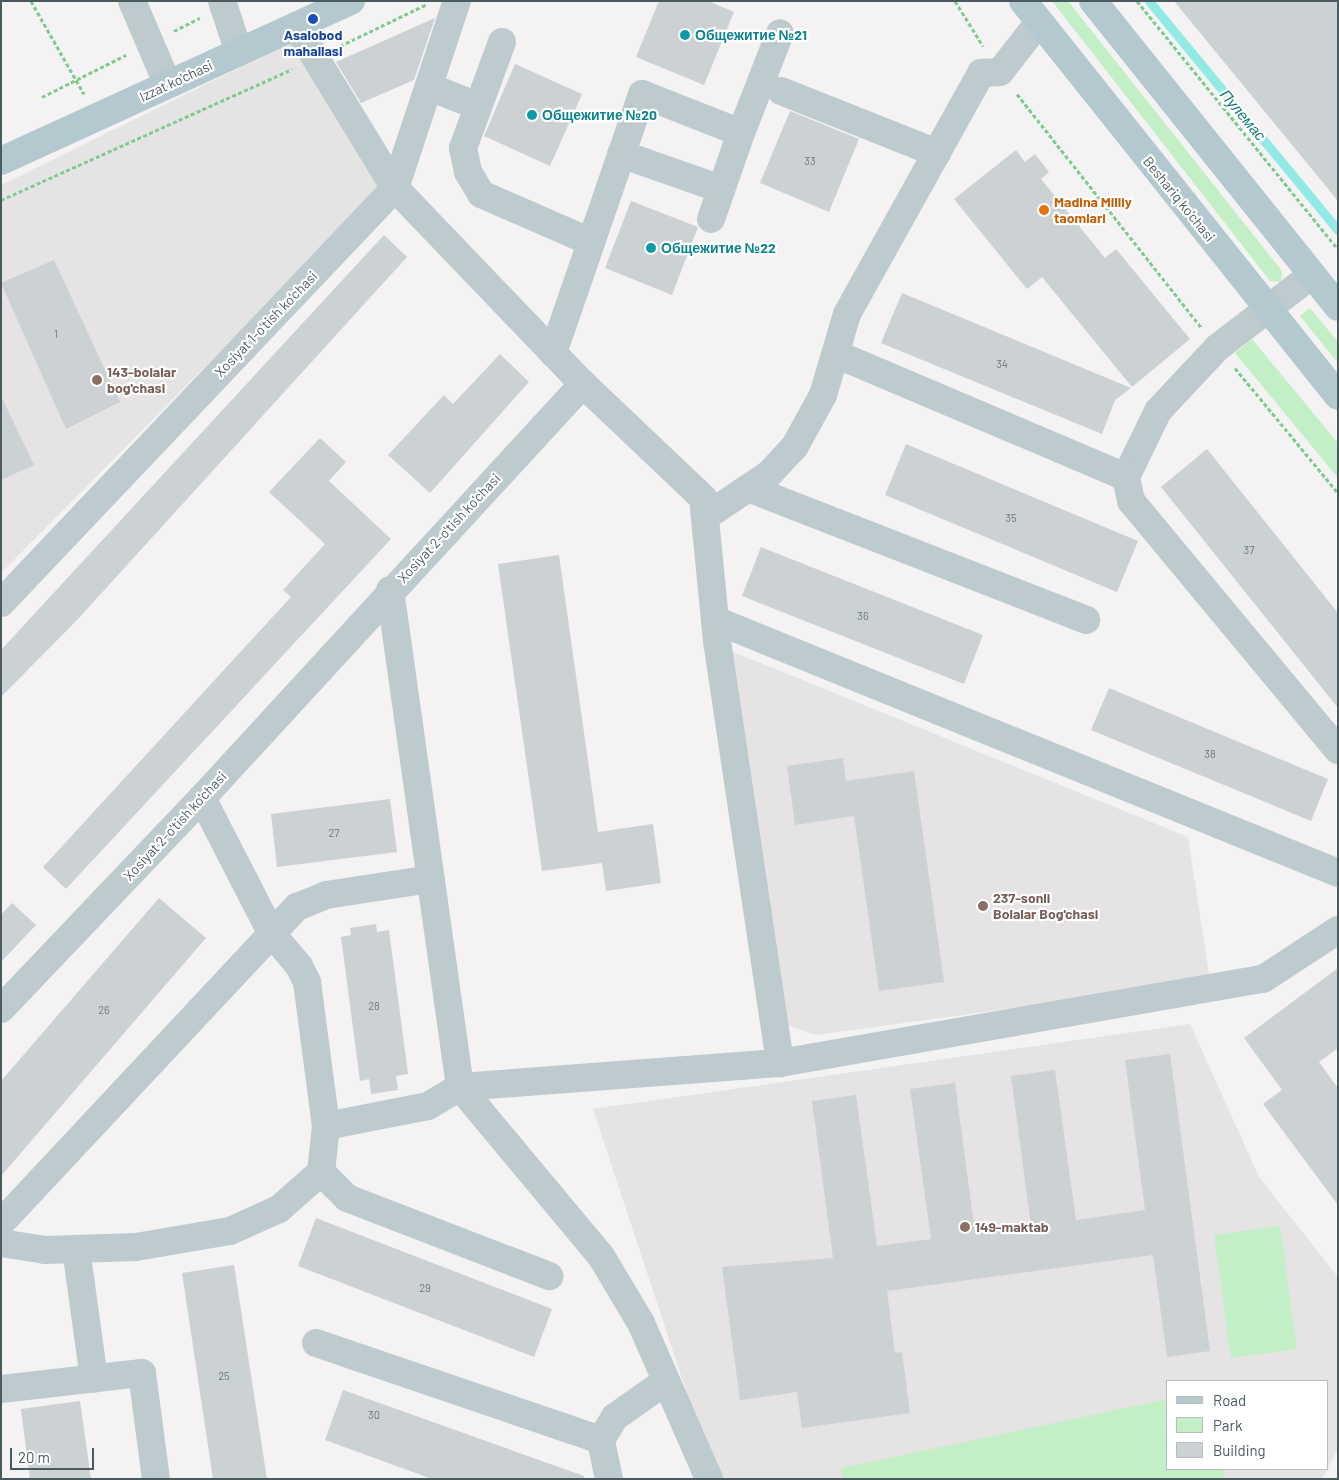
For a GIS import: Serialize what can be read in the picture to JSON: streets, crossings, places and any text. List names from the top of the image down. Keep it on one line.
{"streets":{"main road":["Izzat ko'chasi","Beshariq ko'chasi"],"street":["Xosiyat 1-o'tish ko'chasi","Xosiyat 2-o'tish ko'chasi"]},"water":["Пулемас"],"places":["Asalobod mahallasi","Общежитие №21","Общежитие №20","Madina Milliy taomlari","Общежитие №22","143-bolalar bog'chasi","237-sonli Bolalar Bog'chasi","149-maktab"],"house_numbers":["33","1","34","35","37","36","38","27","28","26","29","25","30"],"legend":["Road","Park","Building"],"scale_bar":"20 m"}
